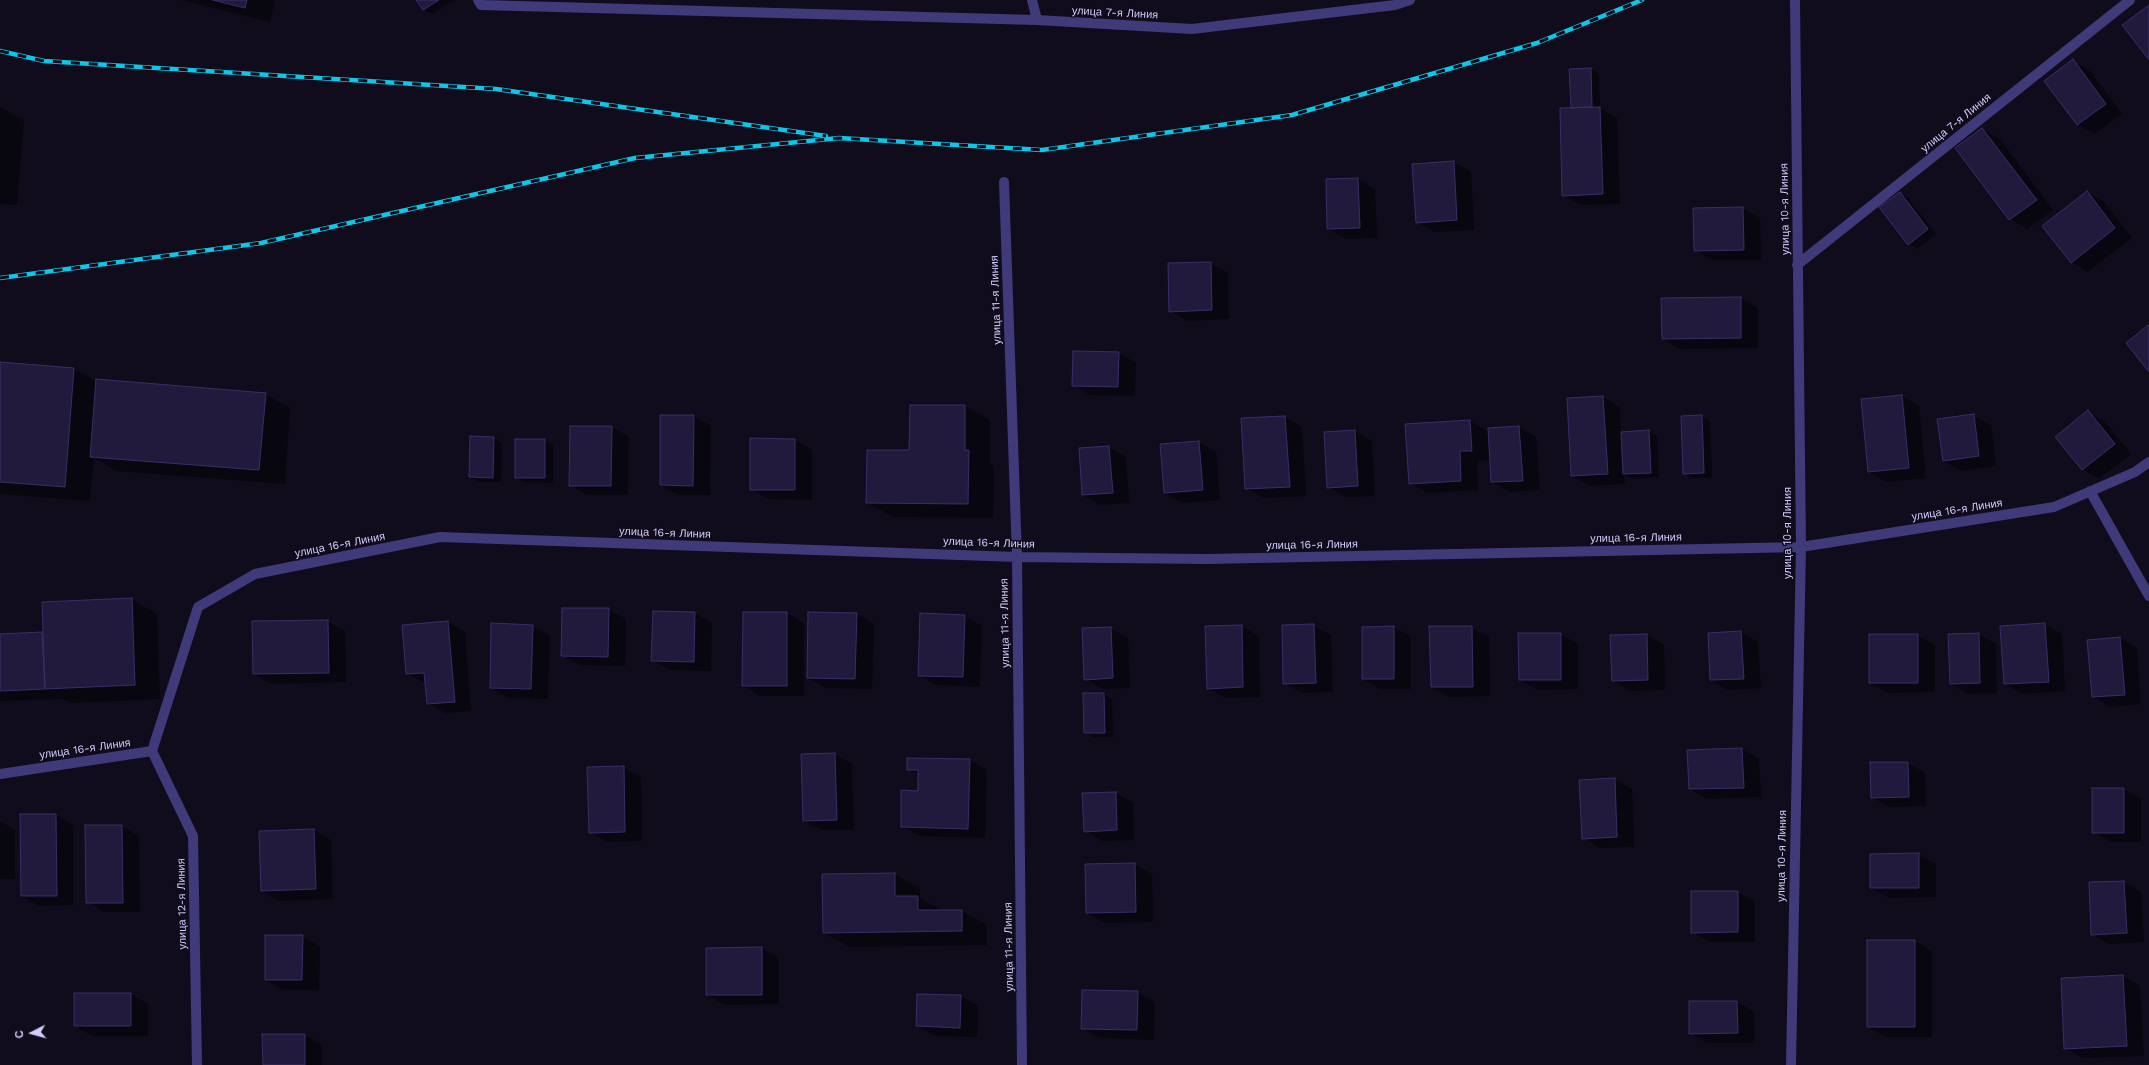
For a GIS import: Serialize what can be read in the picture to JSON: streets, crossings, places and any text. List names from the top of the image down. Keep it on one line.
{"streets":{"street":["улица 7-я Линия","улица 10-я Линия","улица 11-я Линия","улица 16-я Линия","улица 12-я Линия"]},"crossings":[["улица 7-я Линия","улица 10-я Линия"],["улица 10-я Линия","улица 16-я Линия"],["улица 11-я Линия","улица 16-я Линия"],["улица 16-я Линия","улица 12-я Линия"]],"north":"left"}
